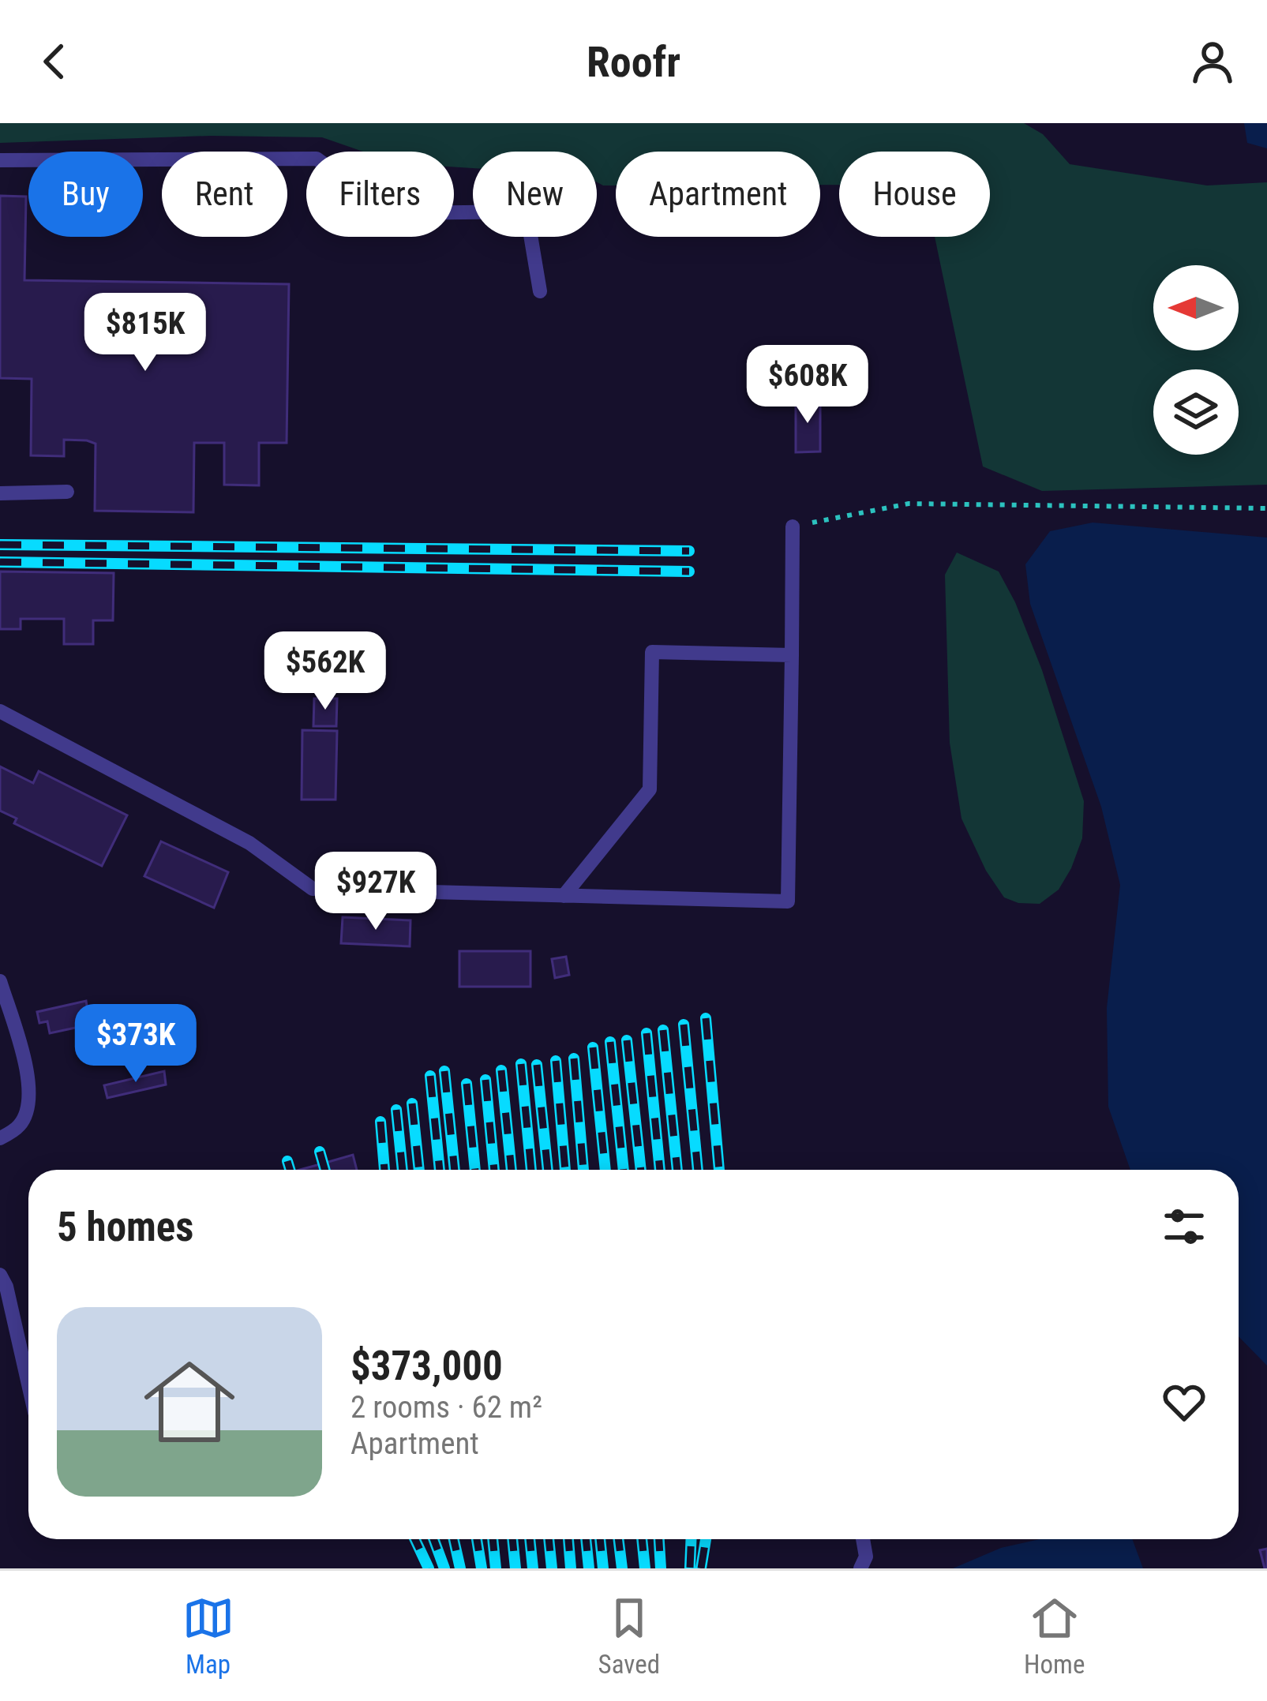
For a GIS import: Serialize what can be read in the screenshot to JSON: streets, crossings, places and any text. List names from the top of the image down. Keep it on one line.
{"north":"left","page":{"header":"Roofr","chip":["Buy","Rent","Filters","New","Apartment","House"],"price":["$815K","$608K","$562K","$927K","$373K"],"heading":"5 homes","list":[{"name":"$373,000","note":"2 rooms · 62 m² · Apartment"}],"tabs":["Map","Saved","Home"]}}
